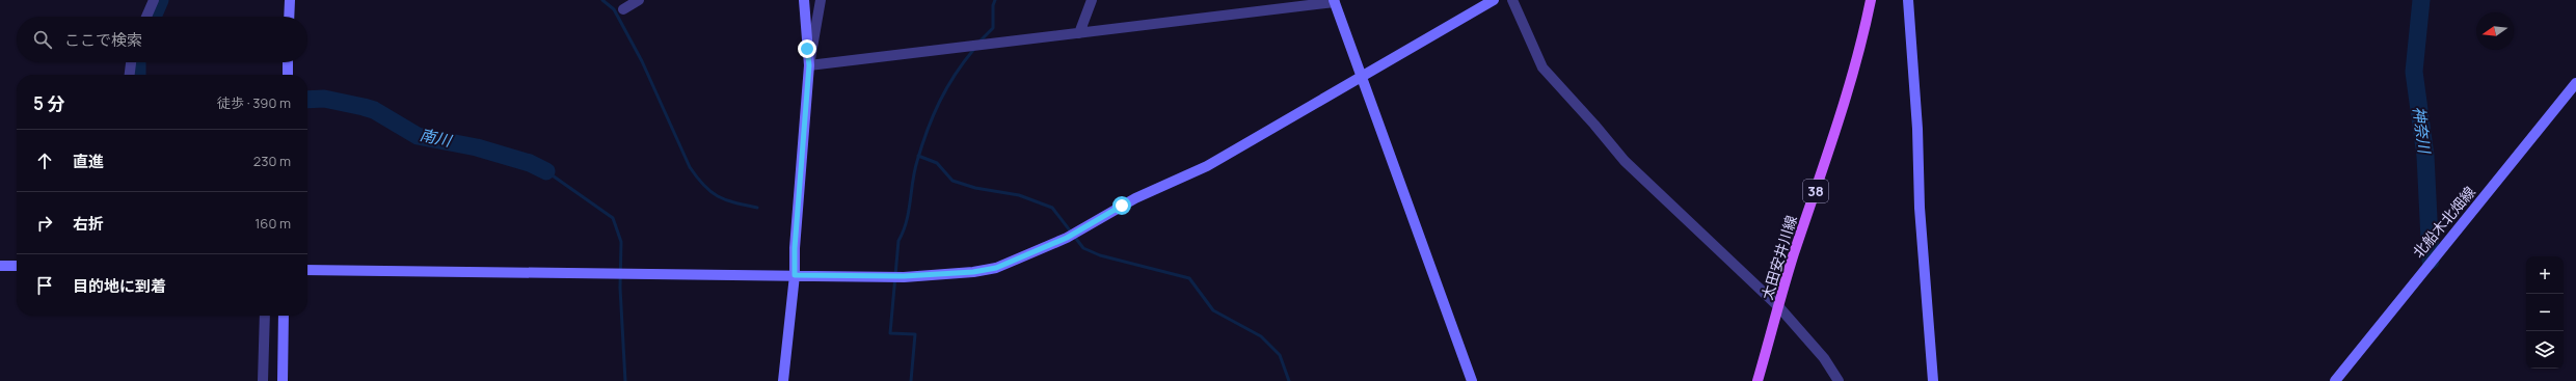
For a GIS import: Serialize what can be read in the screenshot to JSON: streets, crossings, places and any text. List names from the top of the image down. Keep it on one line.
{"streets":{"main road":["38","太田安井川線"],"street":["北船木北畑線"]},"water":["神奈川","南川"],"north":"left","page":{"search":"ここで検索","heading":["5 分","徒歩 · 390 m"],"list":[["直進","230 m"],["右折","160 m"],"目的地に到着"],"map_buttons":["+","−"]}}
